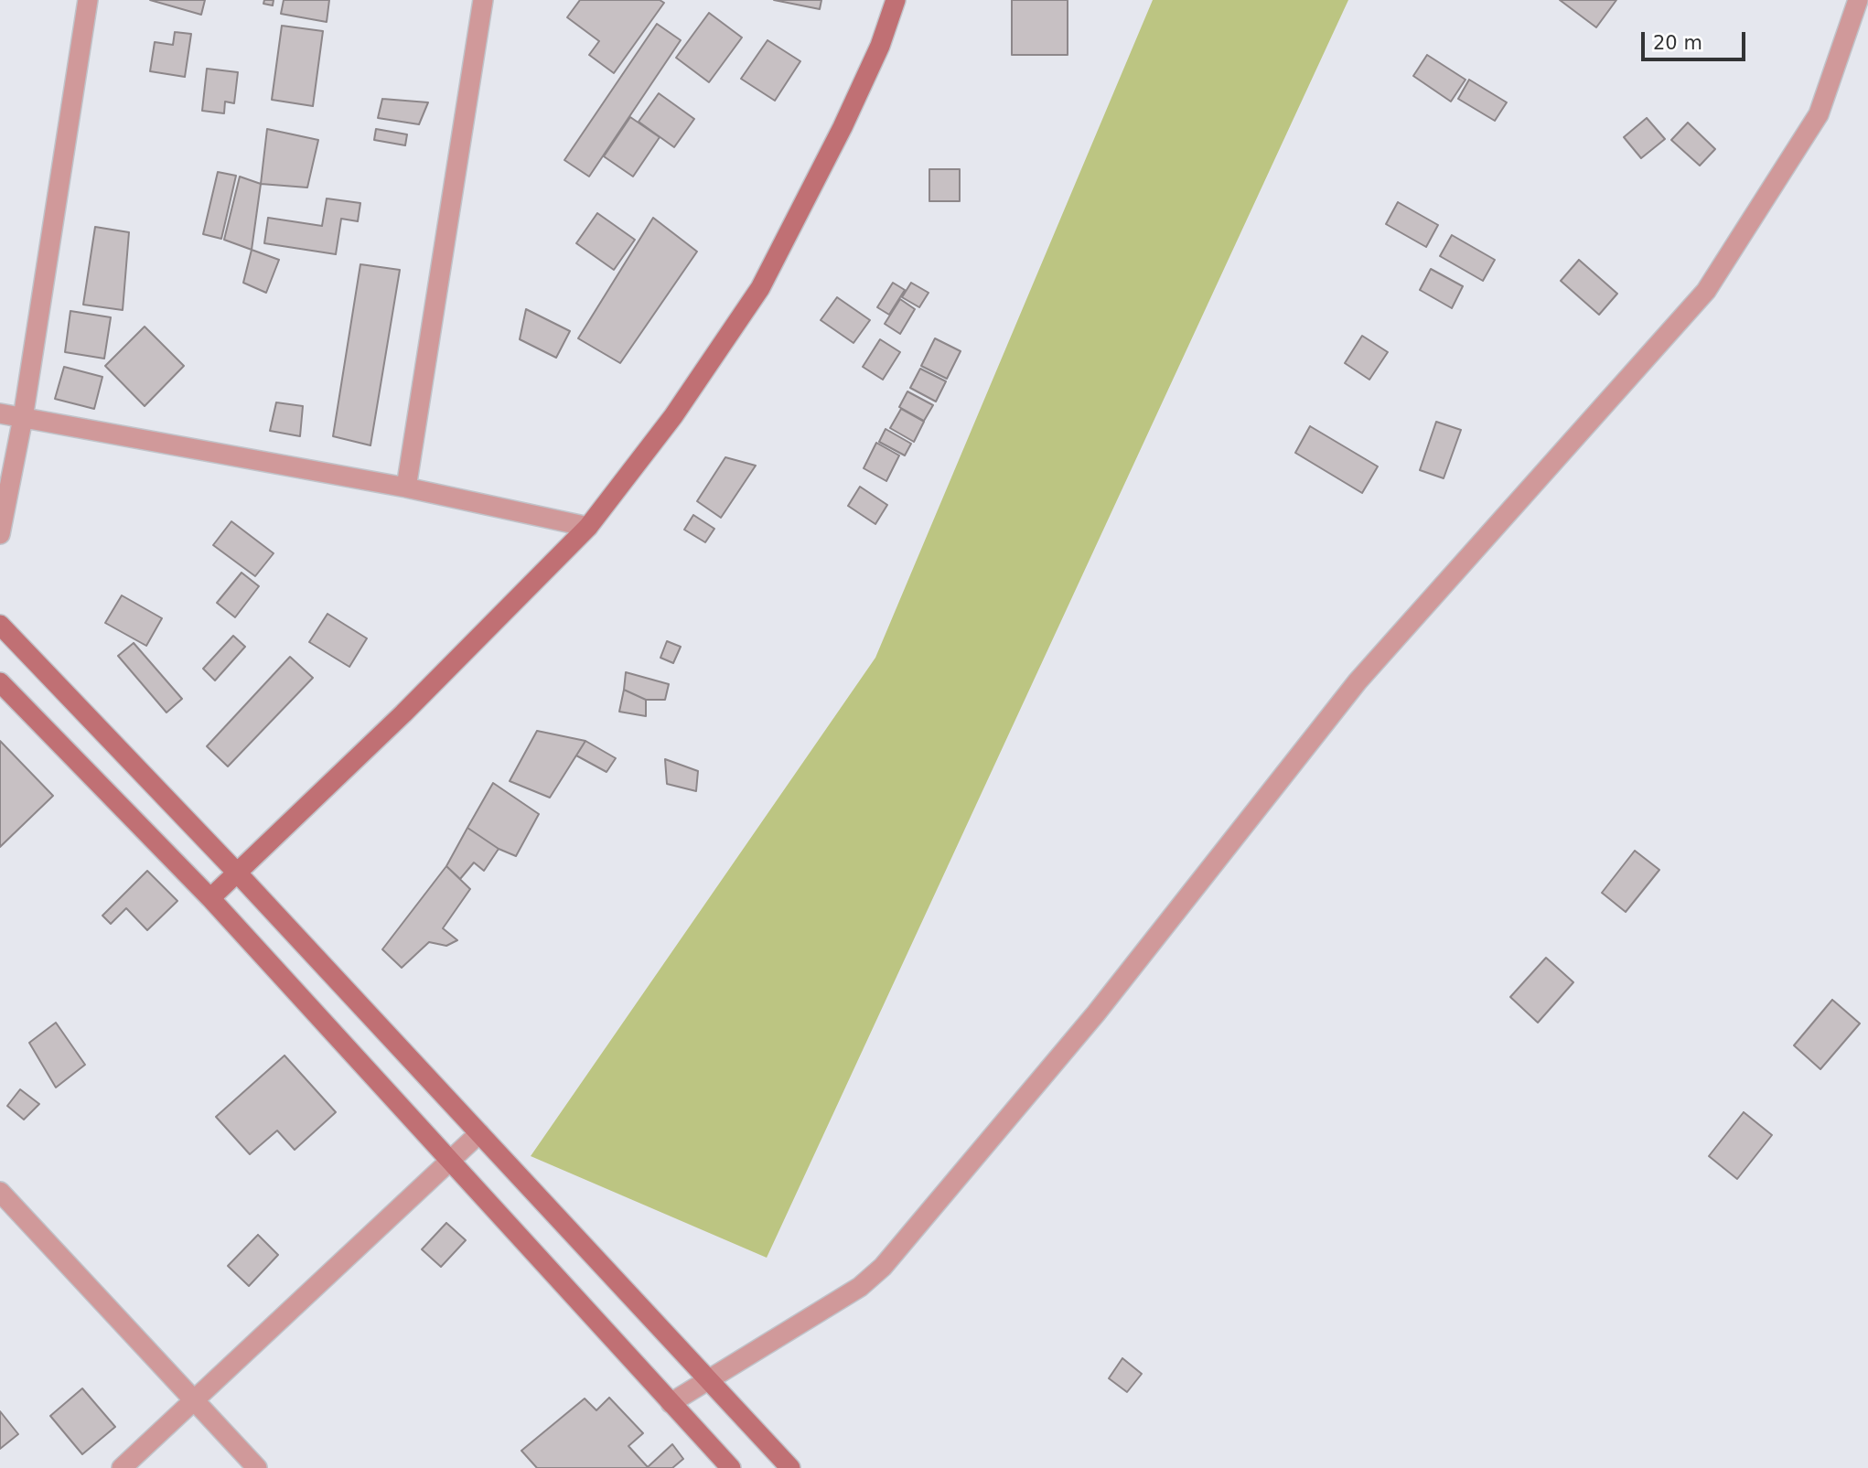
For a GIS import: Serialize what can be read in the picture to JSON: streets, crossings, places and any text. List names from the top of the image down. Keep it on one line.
{"scale_bar":"20 m"}
